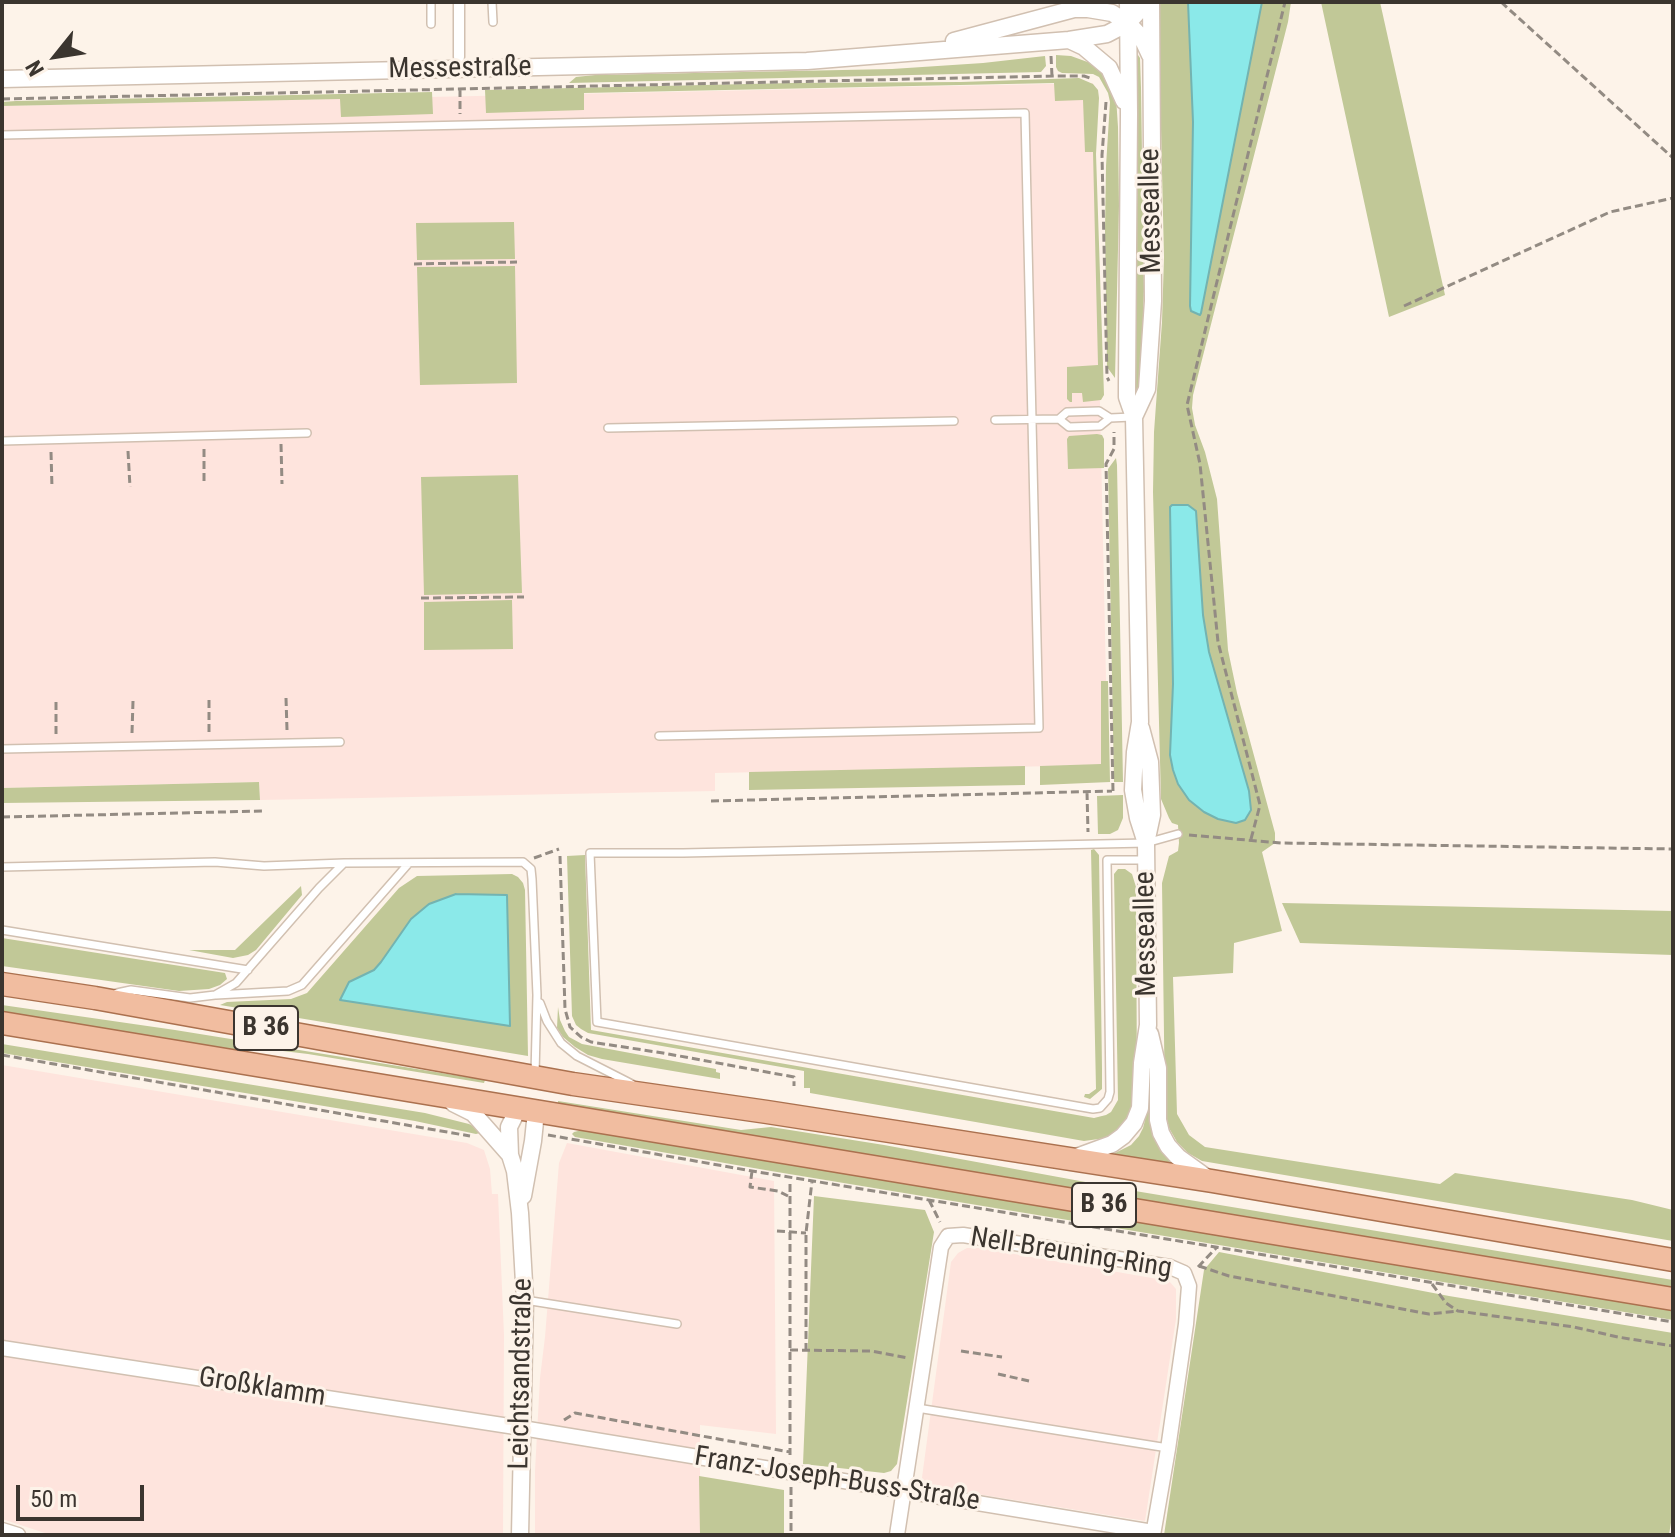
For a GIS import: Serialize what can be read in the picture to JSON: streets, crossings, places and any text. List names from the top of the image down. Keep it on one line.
{"streets":{"main road":["B 36"],"street":["Messestraße","Messeallee","Nell-Breuning-Ring","Leichtsandstraße","Großklamm","Franz-Joseph-Buss-Straße"]},"crossings":[["Messestraße","Messeallee"],["Messeallee","B 36"],["B 36","Leichtsandstraße"],["Nell-Breuning-Ring","Franz-Joseph-Buss-Straße"],["Leichtsandstraße","Großklamm"],["Leichtsandstraße","Franz-Joseph-Buss-Straße"],["Großklamm","Franz-Joseph-Buss-Straße"]],"scale_bar":"50 m","north":"bottom left"}
